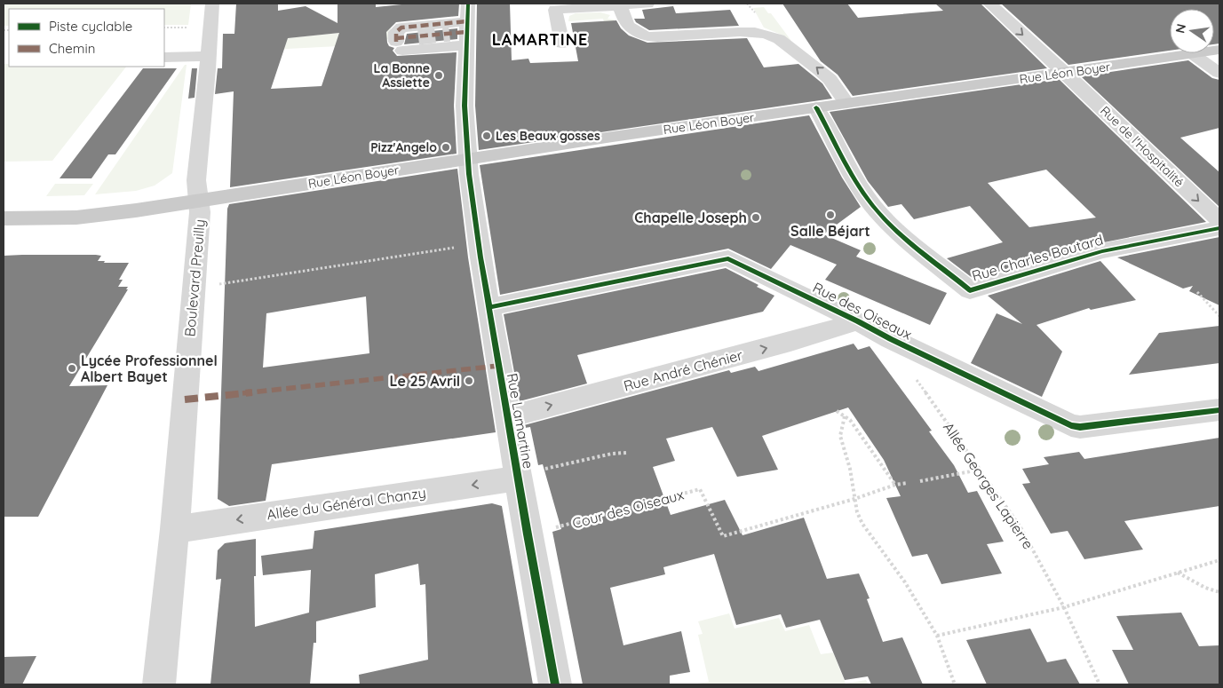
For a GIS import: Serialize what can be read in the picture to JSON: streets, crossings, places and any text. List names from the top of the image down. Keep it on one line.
{"streets":{"main road":["Rue Léon Boyer"],"street":["Rue de l'Hospitalité","Rue Charles Boutard","Boulevard Preuilly","Rue des Oiseaux","Rue André Chénier","Rue Lamartine","Allée du Général Chanzy"],"path":["Allée Georges Lapierre","Cour des Oiseaux"]},"crossings":[["Rue Léon Boyer","Rue de l'Hospitalité"],["Rue Léon Boyer","Rue Charles Boutard"],["Rue Léon Boyer","Boulevard Preuilly"],["Rue Léon Boyer","Rue Lamartine"],["Boulevard Preuilly","Allée du Général Chanzy"],["Rue des Oiseaux","Rue André Chénier"],["Rue des Oiseaux","Rue Lamartine"],["Rue des Oiseaux","Allée Georges Lapierre"],["Rue André Chénier","Rue Lamartine"],["Rue Lamartine","Allée du Général Chanzy"],["Rue Lamartine","Cour des Oiseaux"]],"one_way":["Rue de l'Hospitalité","Rue André Chénier","Allée du Général Chanzy"],"districts":["LAMARTINE"],"places":["La Bonne Assiette","Les Beaux gosses","Pizz'Angelo","Salle Béjart","Chapelle Joseph","Lycée Professionnel Albert Bayet","Le 25 Avril"],"legend":["Piste cyclable","Chemin"],"north":"left"}
